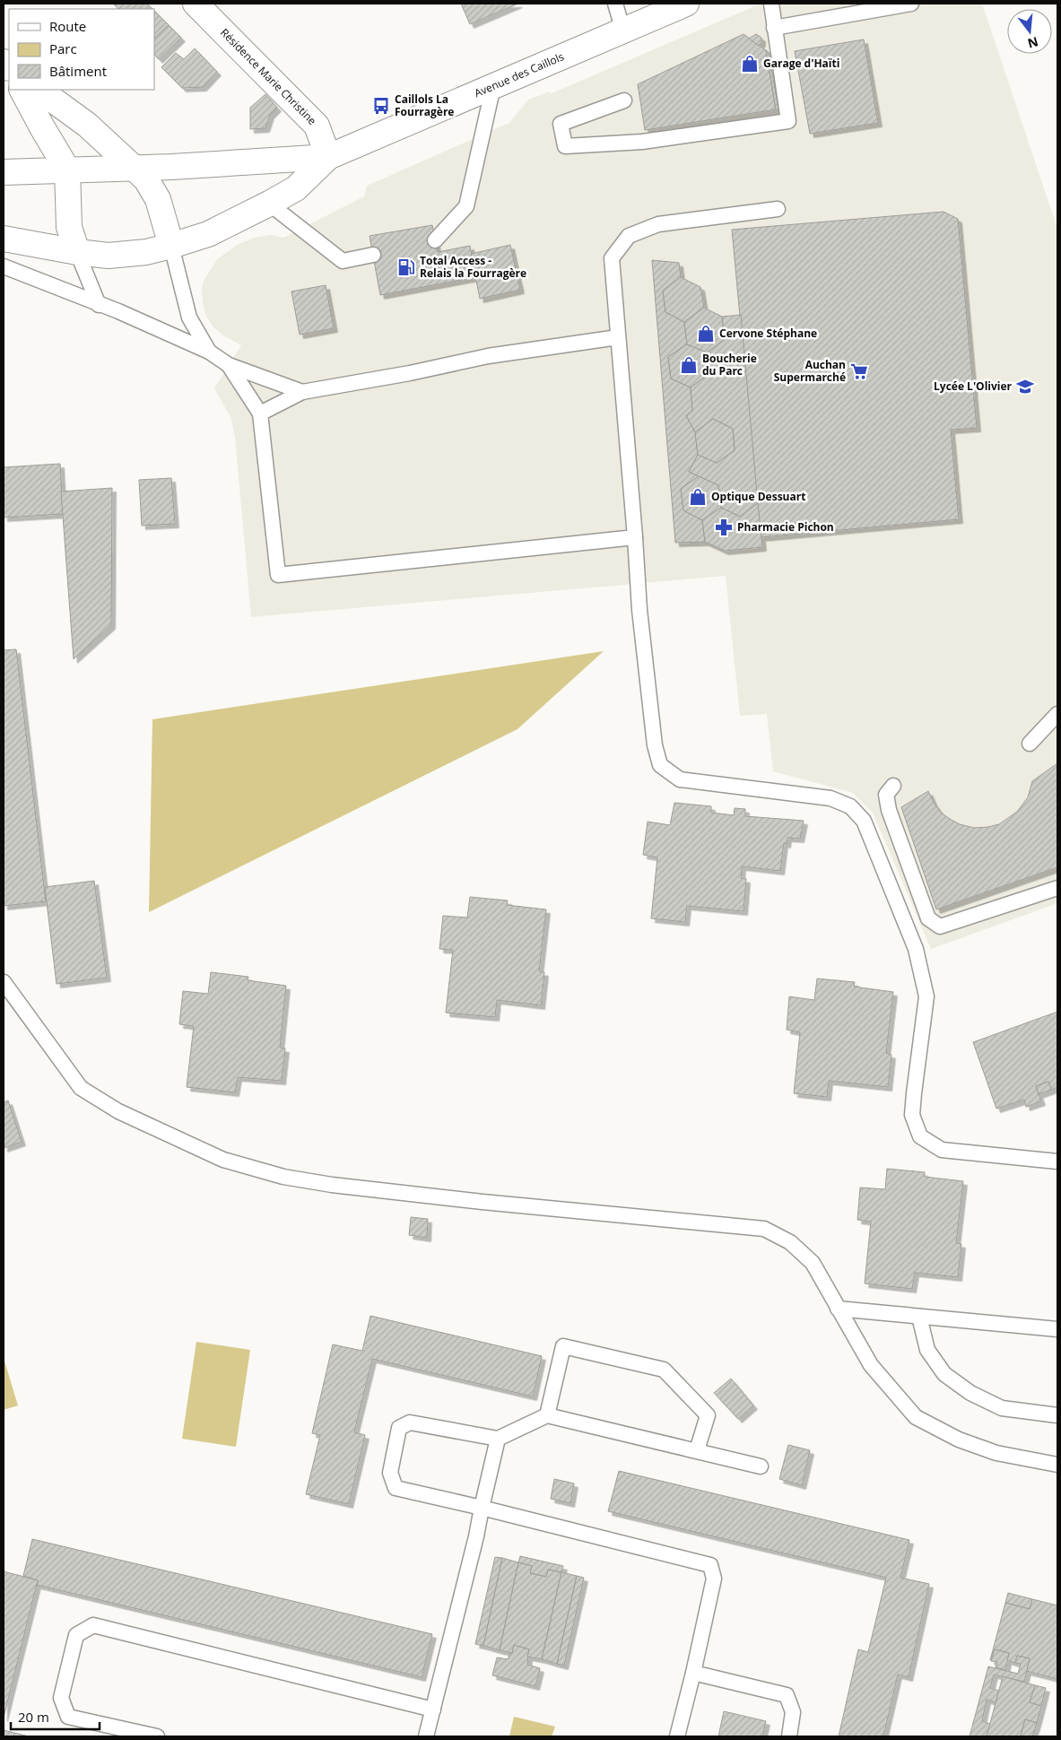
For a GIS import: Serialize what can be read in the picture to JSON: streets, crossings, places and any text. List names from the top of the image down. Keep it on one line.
{"streets":{"street":["Avenue des Caillols","Résidence Marie Christine"]},"crossings":[["Avenue des Caillols","Résidence Marie Christine"]],"places":{"shop":["Garage d'Haïti","Cervone Stéphane","Boucherie du Parc","Optique Dessuart"],"bus stop":["Caillols La Fourragère"],"fuel station":["Total Access - Relais la Fourragère"],"supermarket":["Auchan Supermarché"],"school or university":["Lycée L'Olivier"],"pharmacy":["Pharmacie Pichon"]},"legend":["Route","Parc","Bâtiment"],"scale_bar":"20 m","north":"bottom"}
